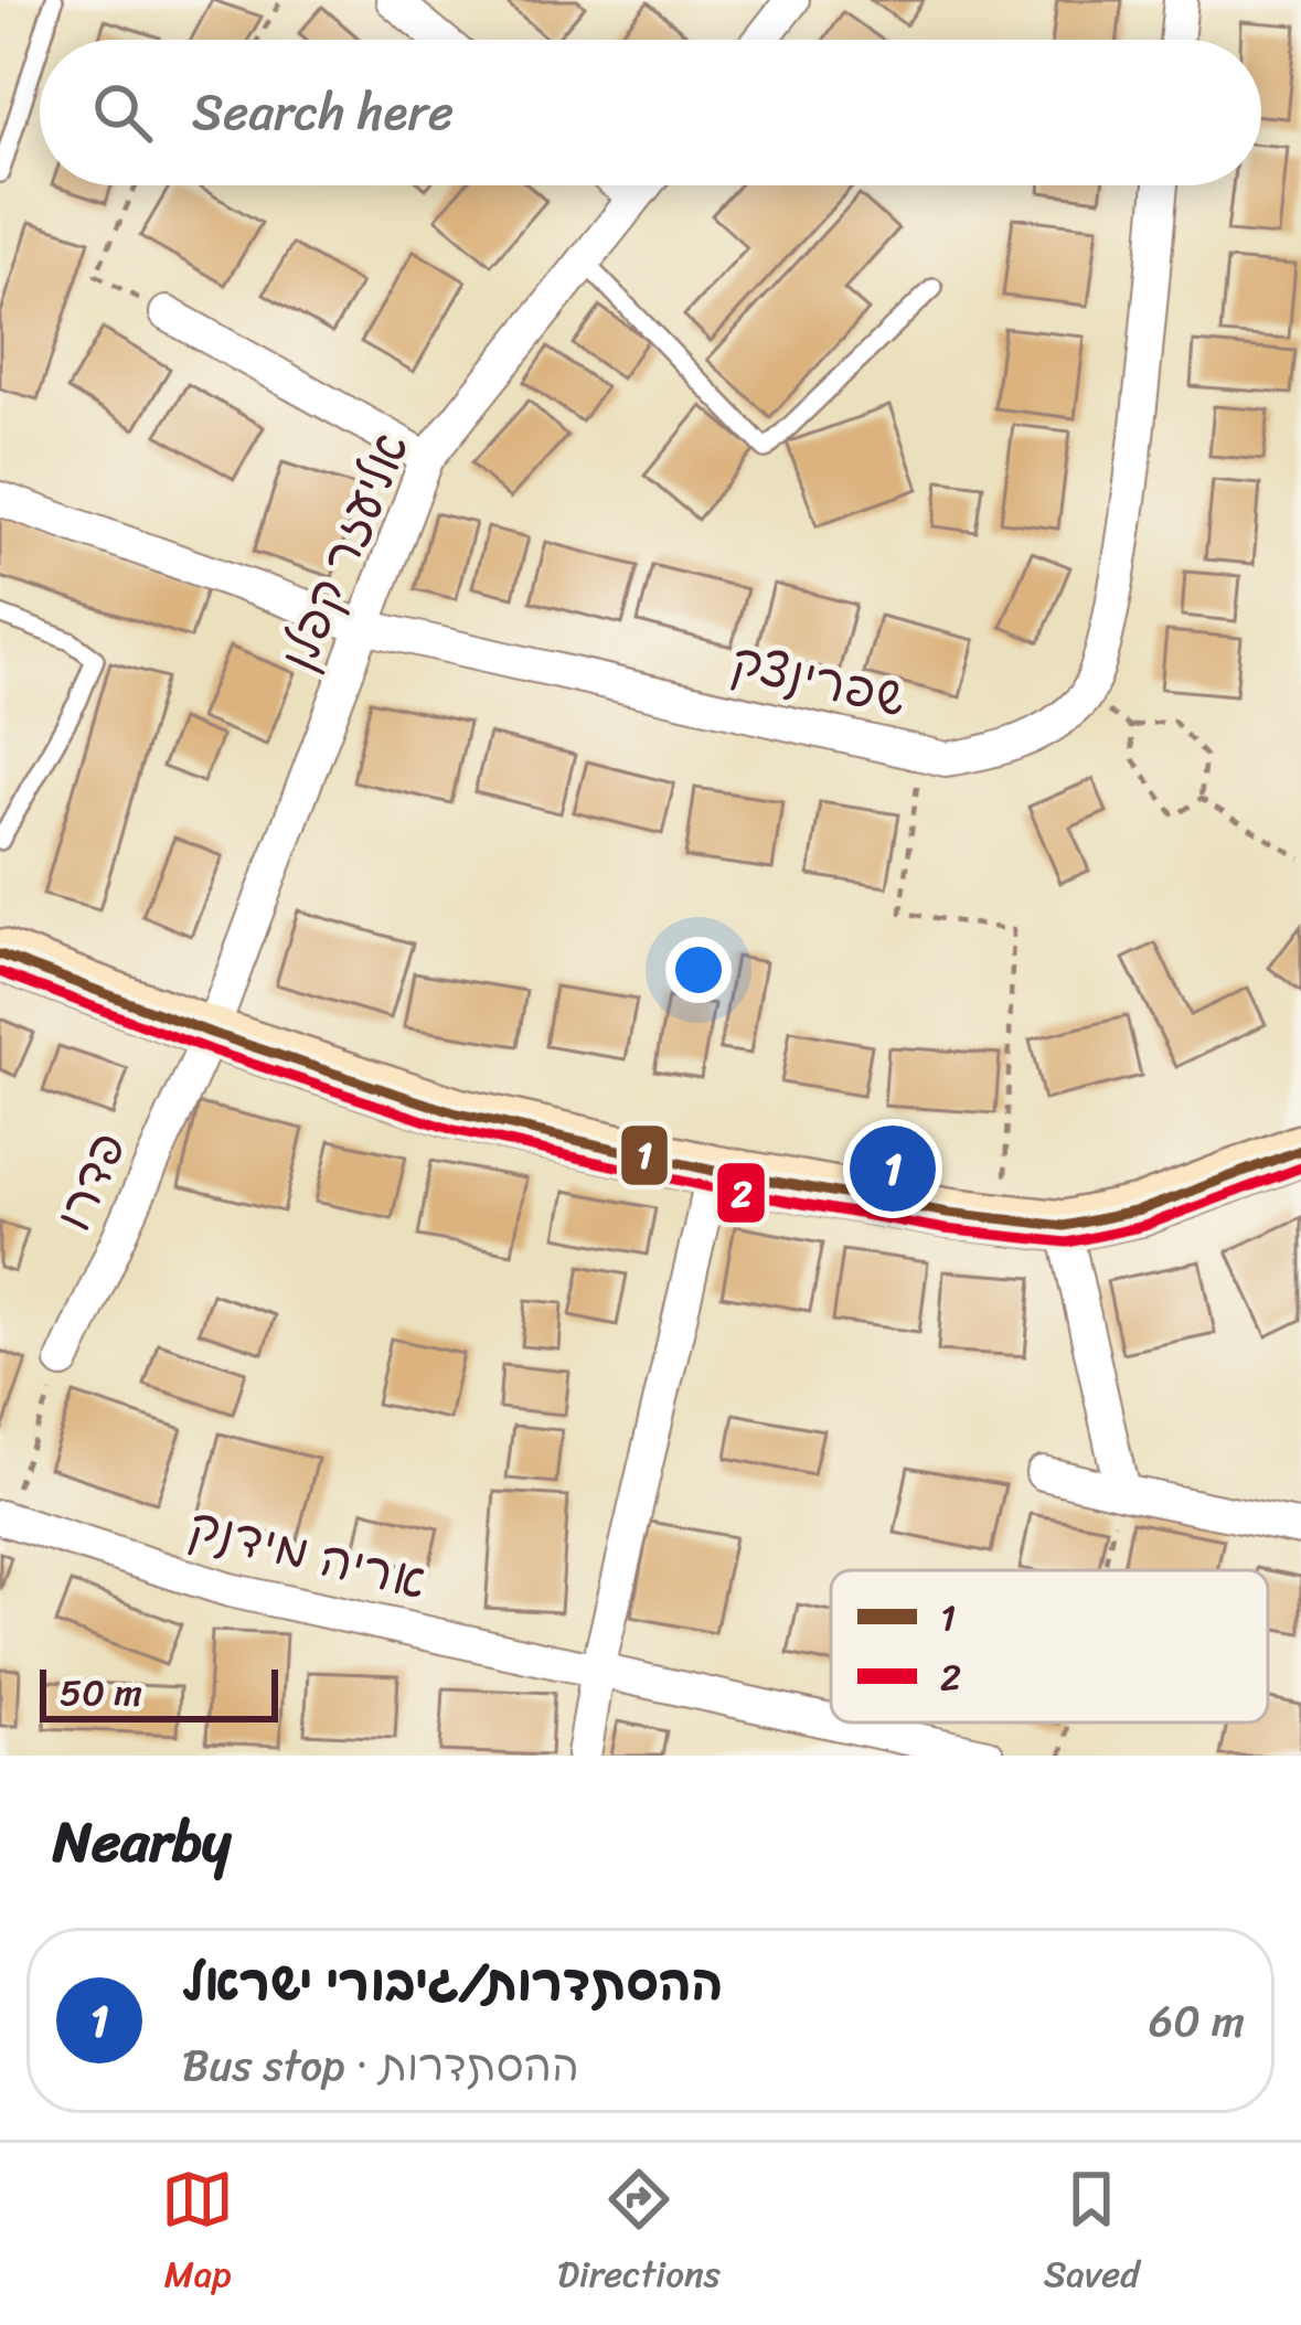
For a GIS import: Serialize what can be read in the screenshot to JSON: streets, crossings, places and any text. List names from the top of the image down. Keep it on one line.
{"streets":{"street":["אליעזר קפלן","שפרינצק","פדרו","אריה מידנק"]},"crossings":[["אליעזר קפלן","שפרינצק"],["אליעזר קפלן","פדרו"]],"lines":["transit line 1","transit line 2"],"legend":["1","2"],"scale_bar":"50 m","page":{"search":"Search here","pins":"1","scale":"50 m","heading":"Nearby","list":[{"mark":"1","name":"ההסתדרות/גיבורי ישראל","note":"Bus stop · ההסתדרות","value":"60 m"}],"nav":["Map","Directions","Saved"]}}
